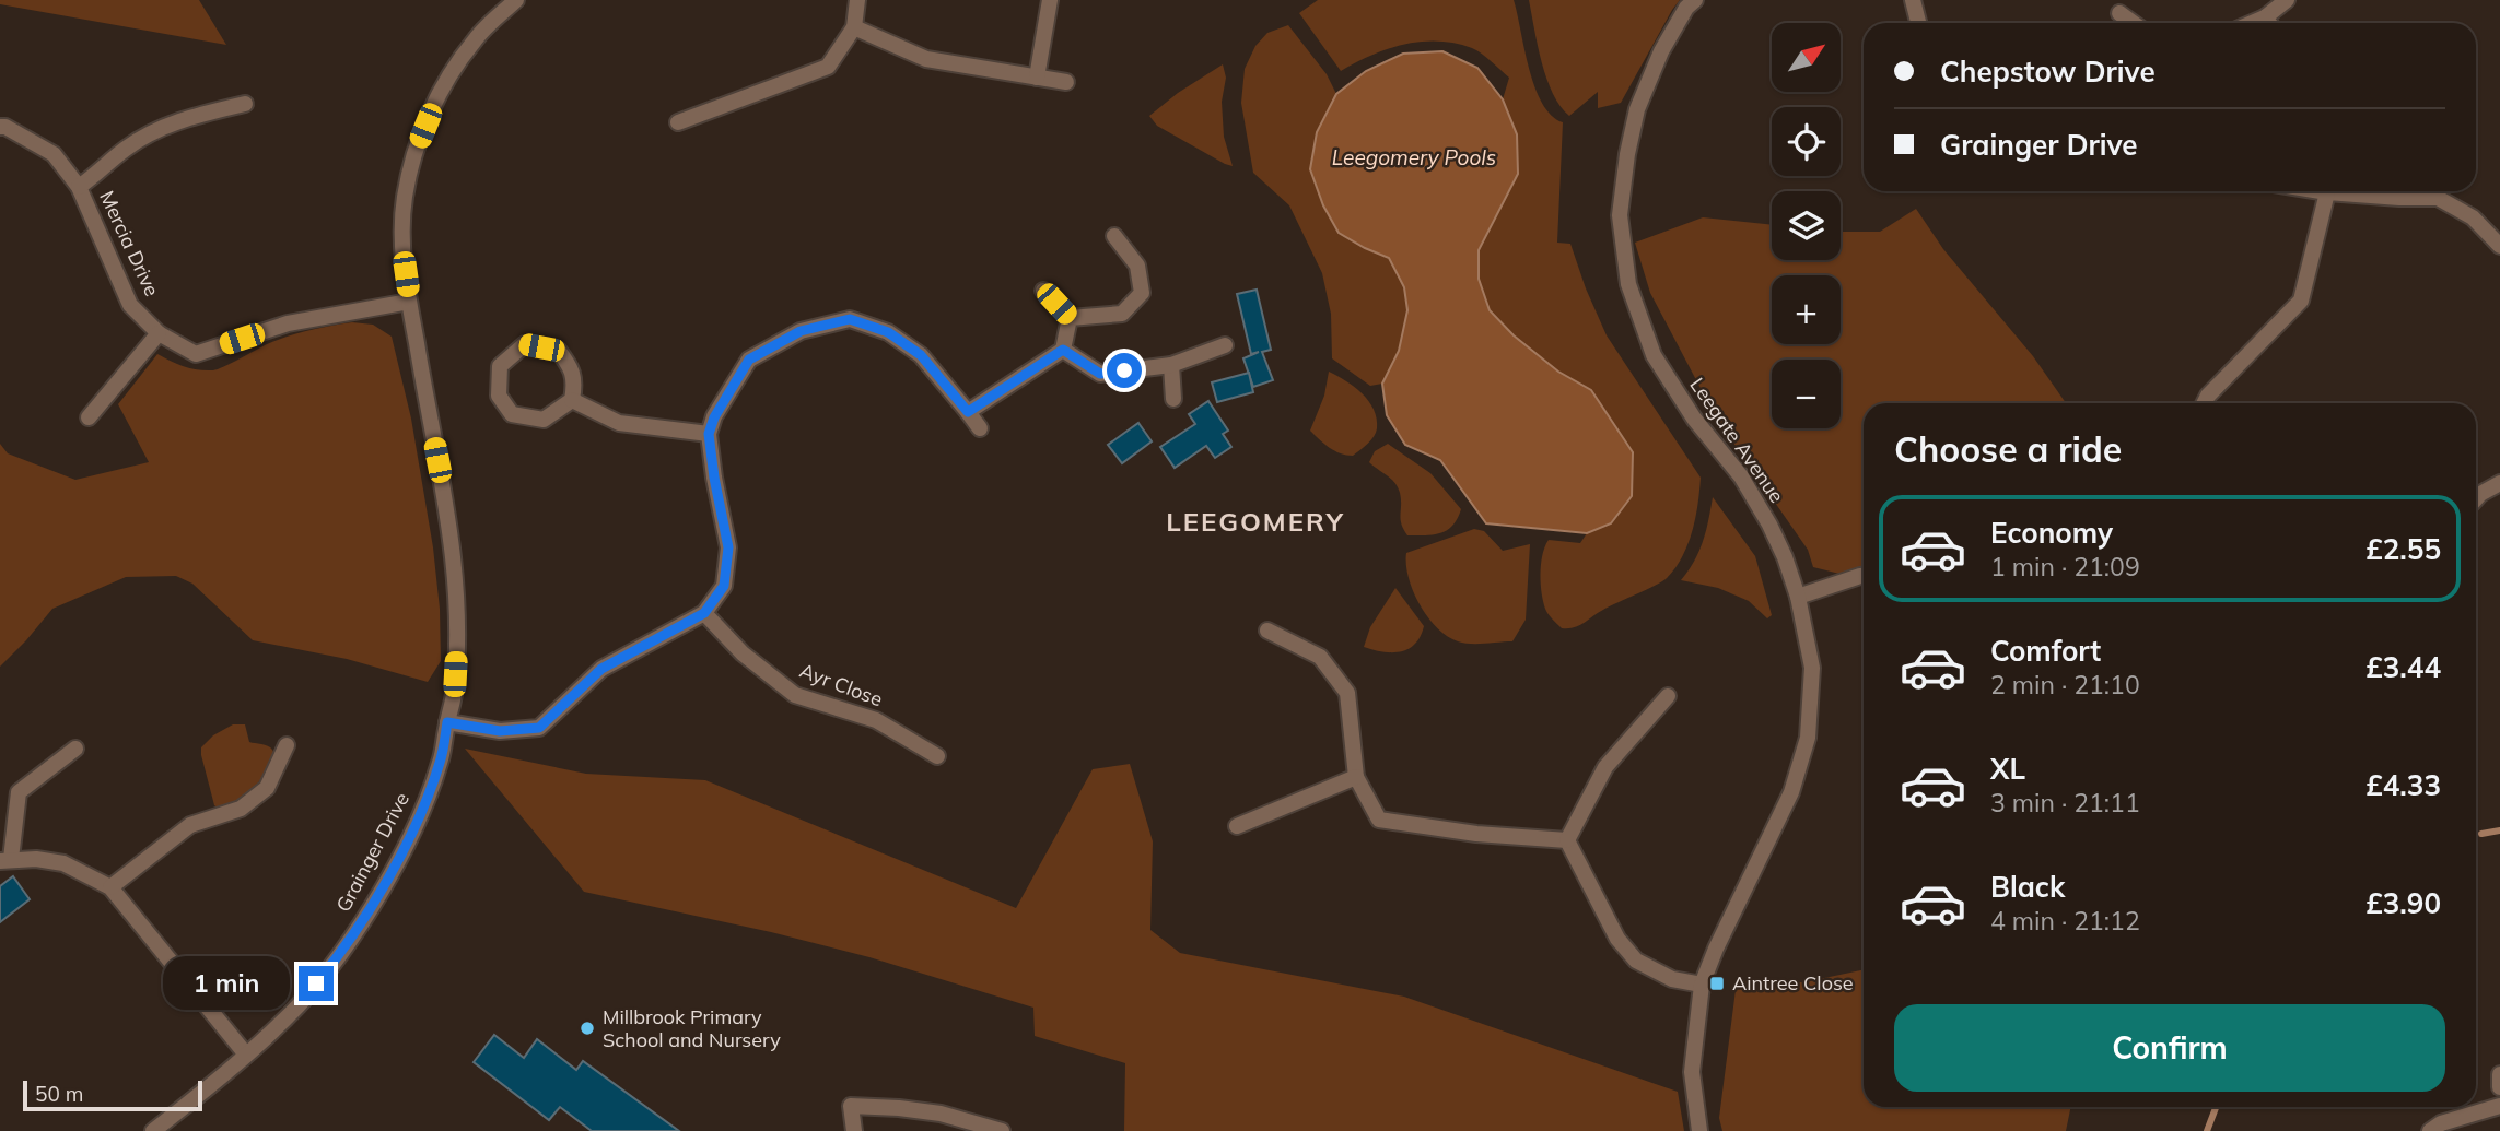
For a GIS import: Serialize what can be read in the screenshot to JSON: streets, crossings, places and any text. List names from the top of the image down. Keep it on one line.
{"streets":{"street":["Mercia Drive","Leegate Avenue","Ayr Close","Grainger Drive"]},"crossings":[["Mercia Drive","Grainger Drive"]],"districts":["LEEGOMERY"],"water":["Leegomery Pools"],"places":{"transit":["Aintree Close"],"other":["Millbrook Primary School and Nursery"]},"scale_bar":"50 m","north":"top right","page":{"map_buttons":["+","−"],"banner":["Chepstow Drive","Grainger Drive"],"heading":"Choose a ride","list":[{"name":"Economy","note":"1 min · 21:09","value":"£2.55"},{"name":"Comfort","note":"2 min · 21:10","value":"£3.44"},{"name":"XL","note":"3 min · 21:11","value":"£4.33"},{"name":"Black","note":"4 min · 21:12","value":"£3.90"}],"bubble":"1 min","buttons":"Confirm","scale":"50 m"}}
